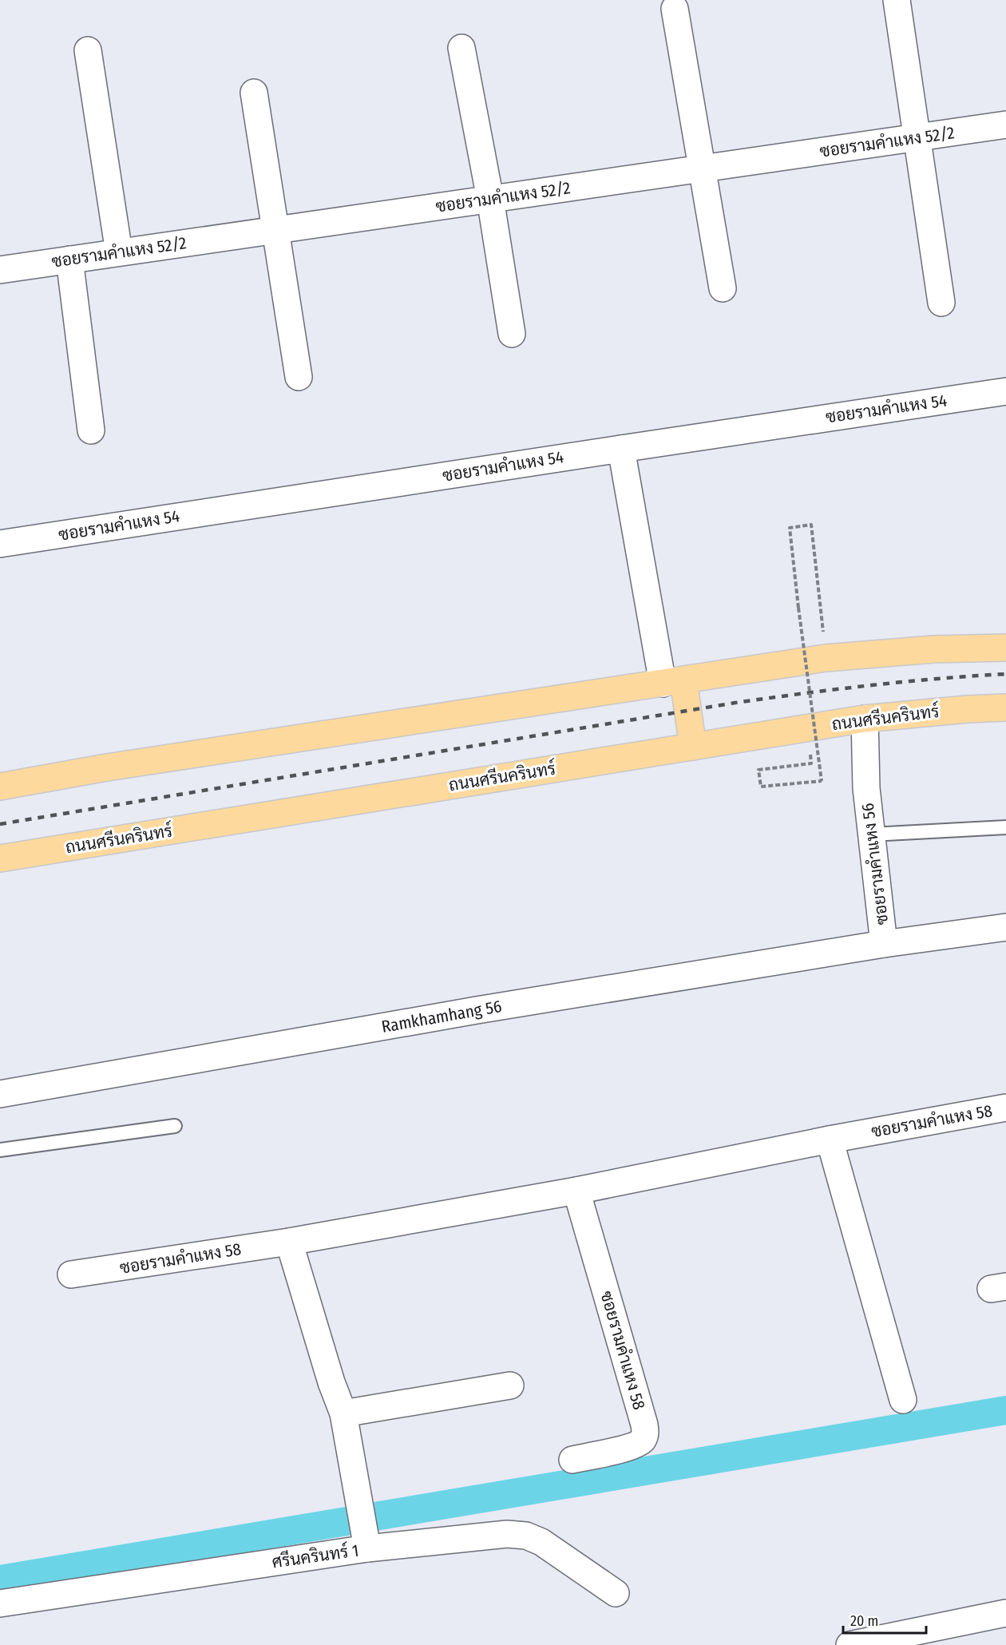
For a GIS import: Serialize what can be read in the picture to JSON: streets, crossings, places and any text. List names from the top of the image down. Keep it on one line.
{"streets":{"main road":["ถนนศรีนครินทร์"],"street":["ซอยรามคำแหง 52/2","ซอยรามคำแหง 54","ซอยรามคำแหง 56","Ramkhamhang 56","ซอยรามคำแหง 58","ศรีนครินทร์ 1"]},"crossings":[["ถนนศรีนครินทร์","ซอยรามคำแหง 56"],["ซอยรามคำแหง 56","Ramkhamhang 56"]],"scale_bar":"20 m"}
